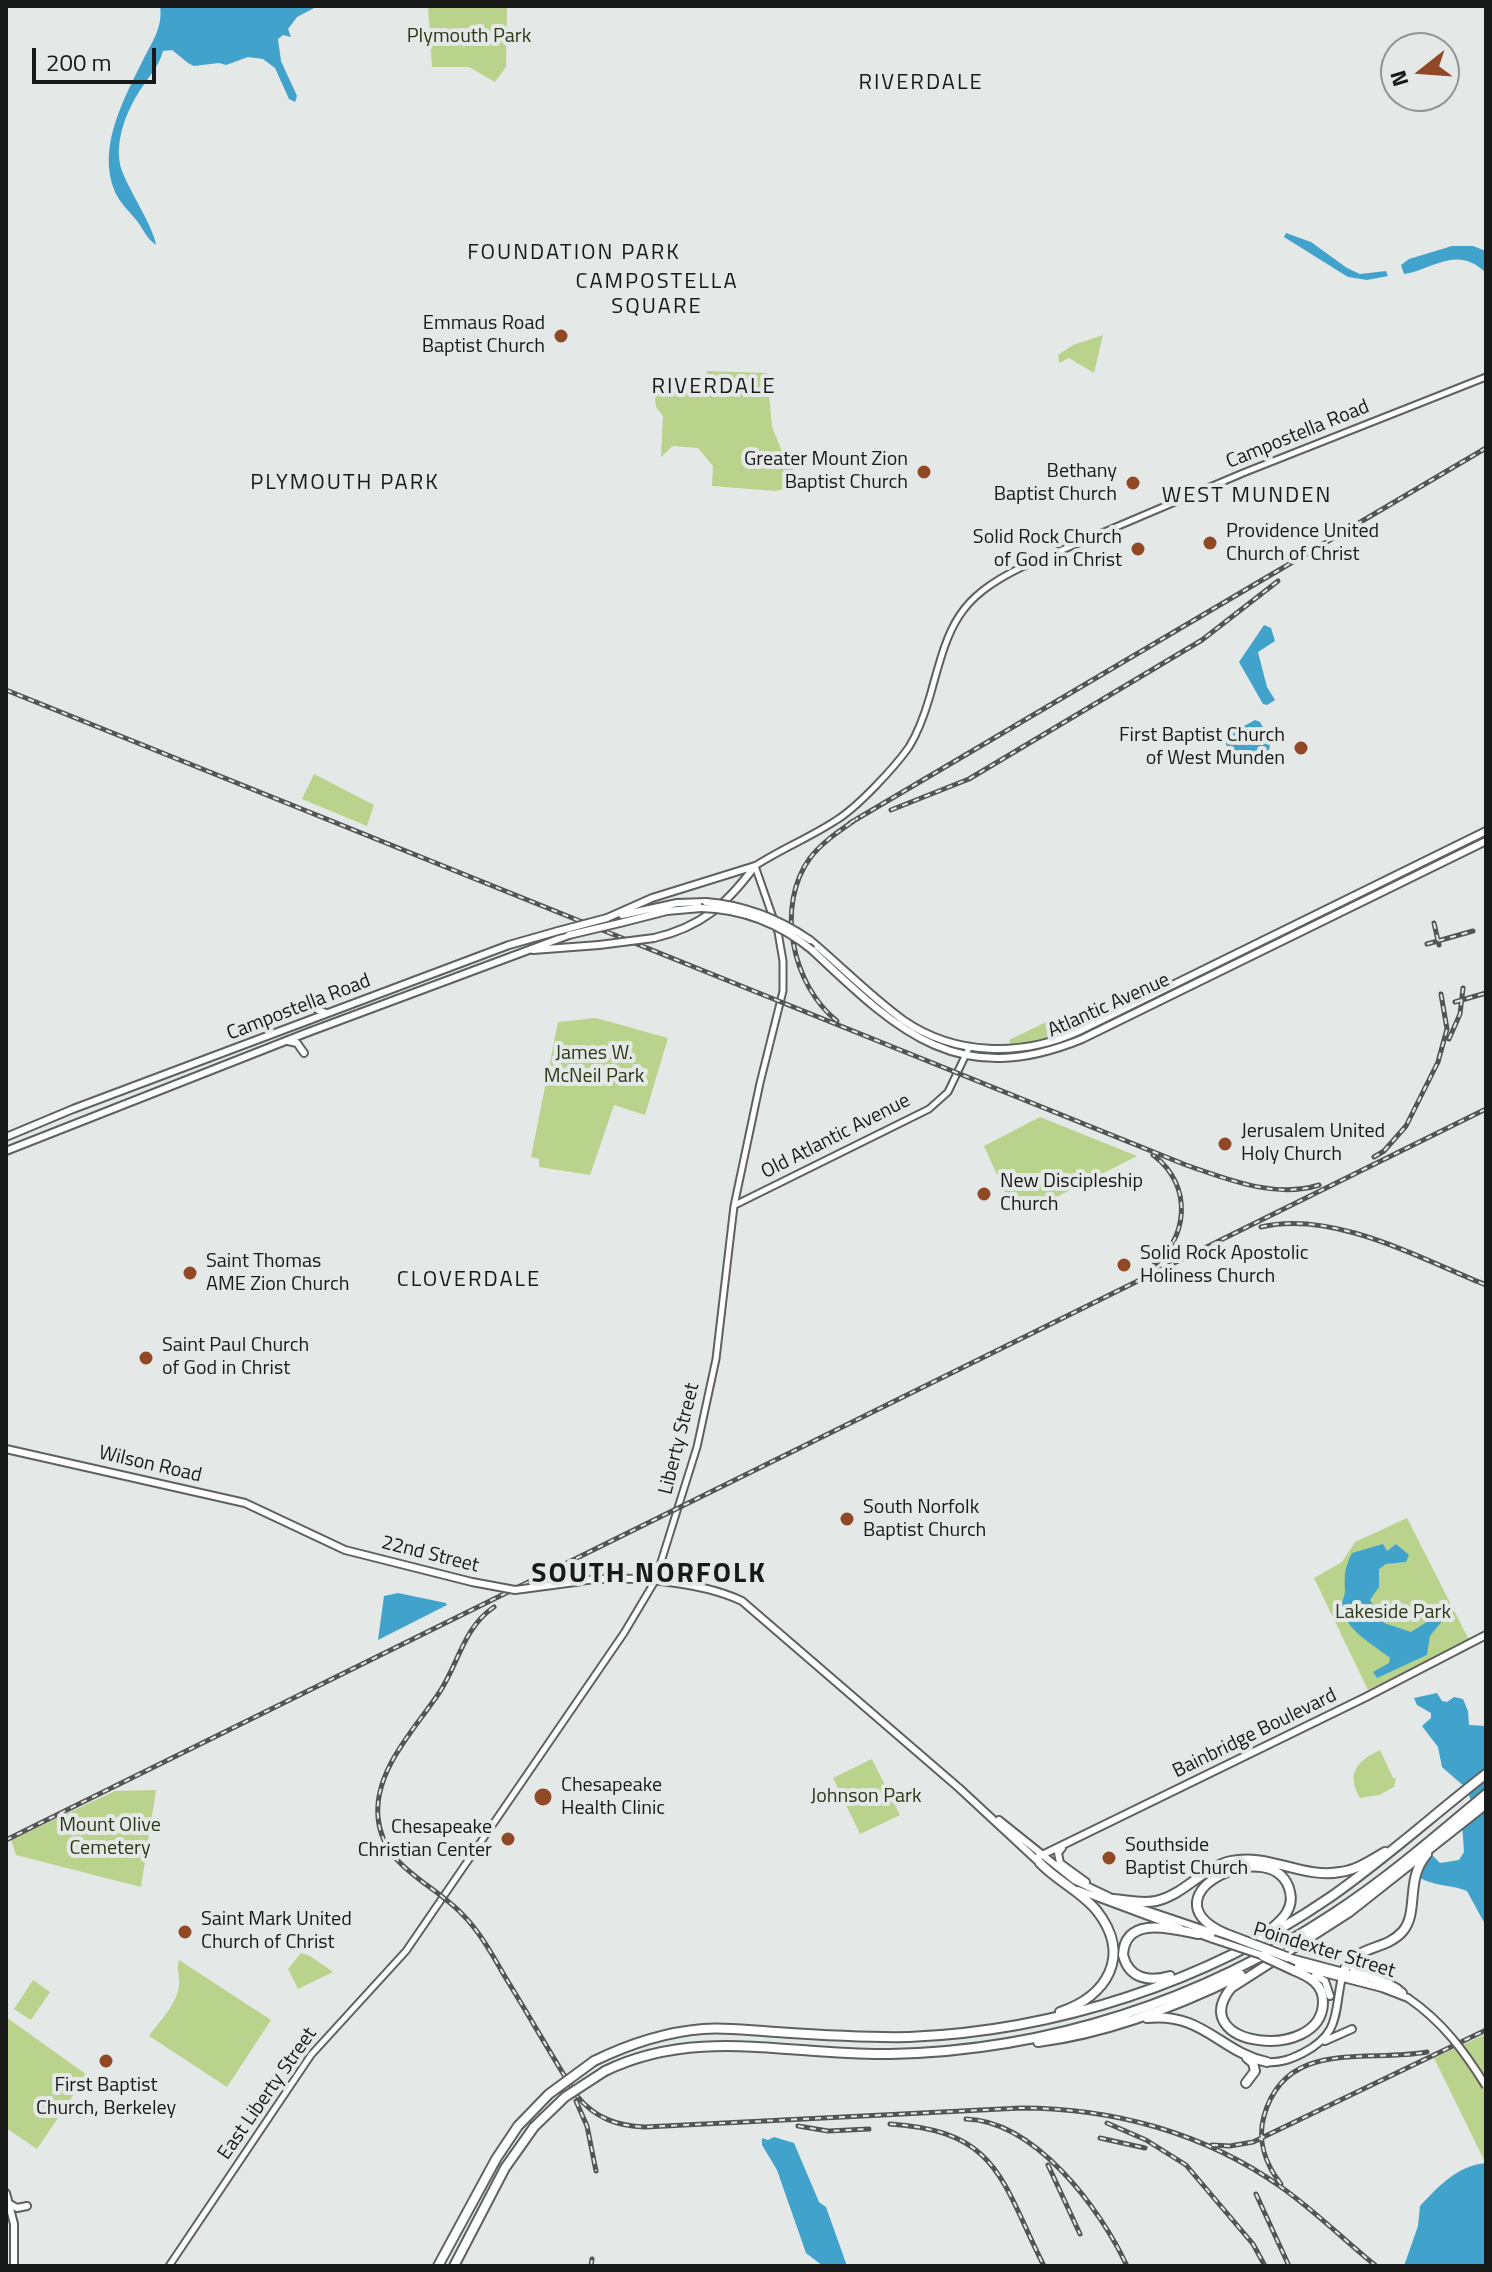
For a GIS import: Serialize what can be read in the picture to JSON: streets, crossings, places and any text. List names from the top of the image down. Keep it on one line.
{"streets":{"main road":["Campostella Road","Atlantic Avenue","Old Atlantic Avenue","Liberty Street","Wilson Road","22nd Street","Bainbridge Boulevard","Poindexter Street","East Liberty Street"]},"crossings":[["Campostella Road","Atlantic Avenue"],["Campostella Road","Liberty Street"],["Atlantic Avenue","Old Atlantic Avenue"],["Old Atlantic Avenue","Liberty Street"],["Liberty Street","Poindexter Street"],["Liberty Street","East Liberty Street"],["Wilson Road","22nd Street"],["22nd Street","Poindexter Street"],["Bainbridge Boulevard","Poindexter Street"]],"districts":["RIVERDALE","FOUNDATION PARK","CAMPOSTELLA SQUARE","RIVERDALE","PLYMOUTH PARK","WEST MUNDEN","CLOVERDALE","SOUTH NORFOLK"],"parks":["Plymouth Park","James W. McNeil Park","Lakeside Park","Johnson Park","Mount Olive Cemetery"],"places":["Emmaus Road Baptist Church","Greater Mount Zion Baptist Church","Bethany Baptist Church","Providence United Church of Christ","Solid Rock Church of God in Christ","First Baptist Church of West Munden","Jerusalem United Holy Church","New Discipleship Church","Solid Rock Apostolic Holiness Church","Saint Thomas AME Zion Church","Saint Paul Church of God in Christ","South Norfolk Baptist Church","Chesapeake Health Clinic","Chesapeake Christian Center","Southside Baptist Church","Saint Mark United Church of Christ","First Baptist Church, Berkeley"],"scale_bar":"200 m","north":"left"}
